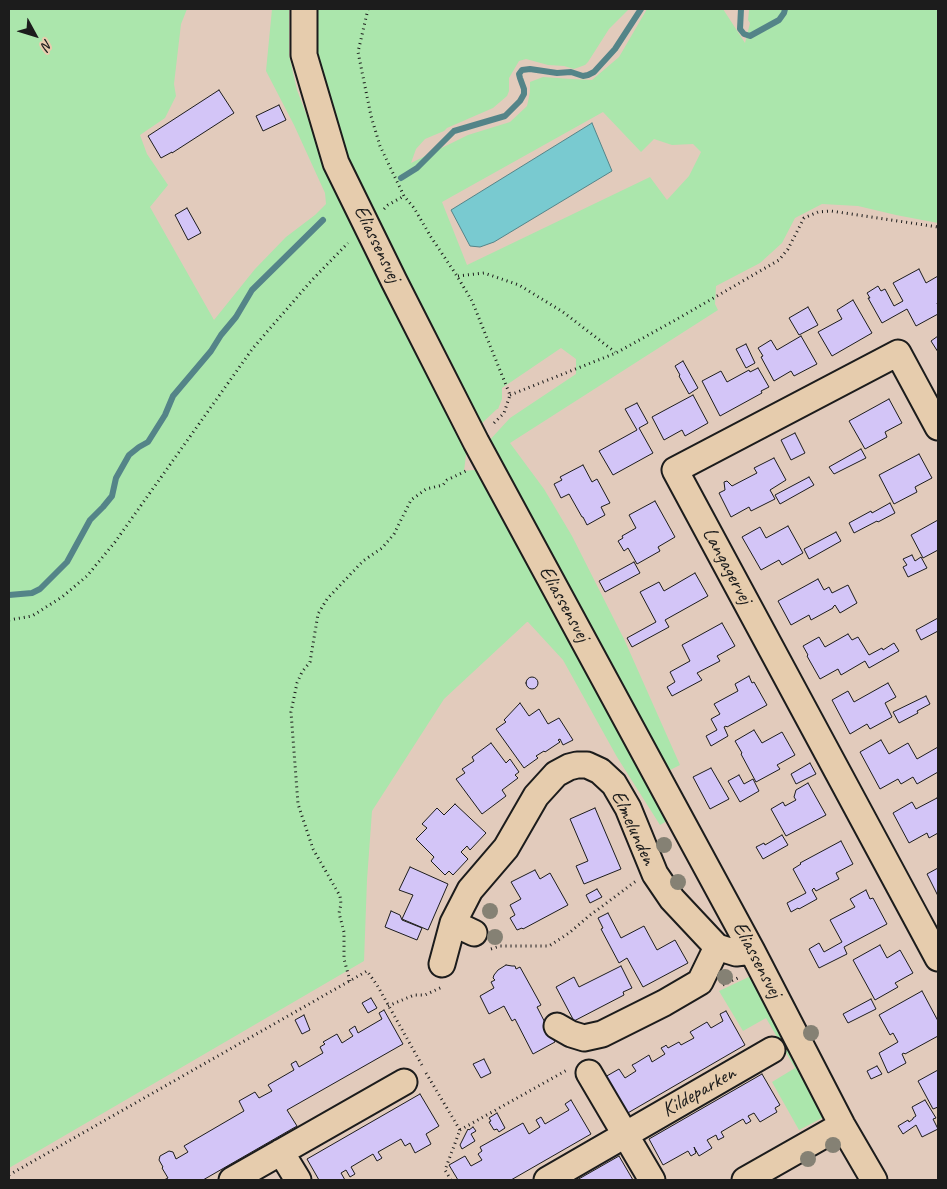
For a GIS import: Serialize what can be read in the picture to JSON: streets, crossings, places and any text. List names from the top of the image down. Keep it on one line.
{"streets":{"street":["Eliassensvej","Langagervej","Elmelunden","Kildeparken"]},"north":"bottom right"}
